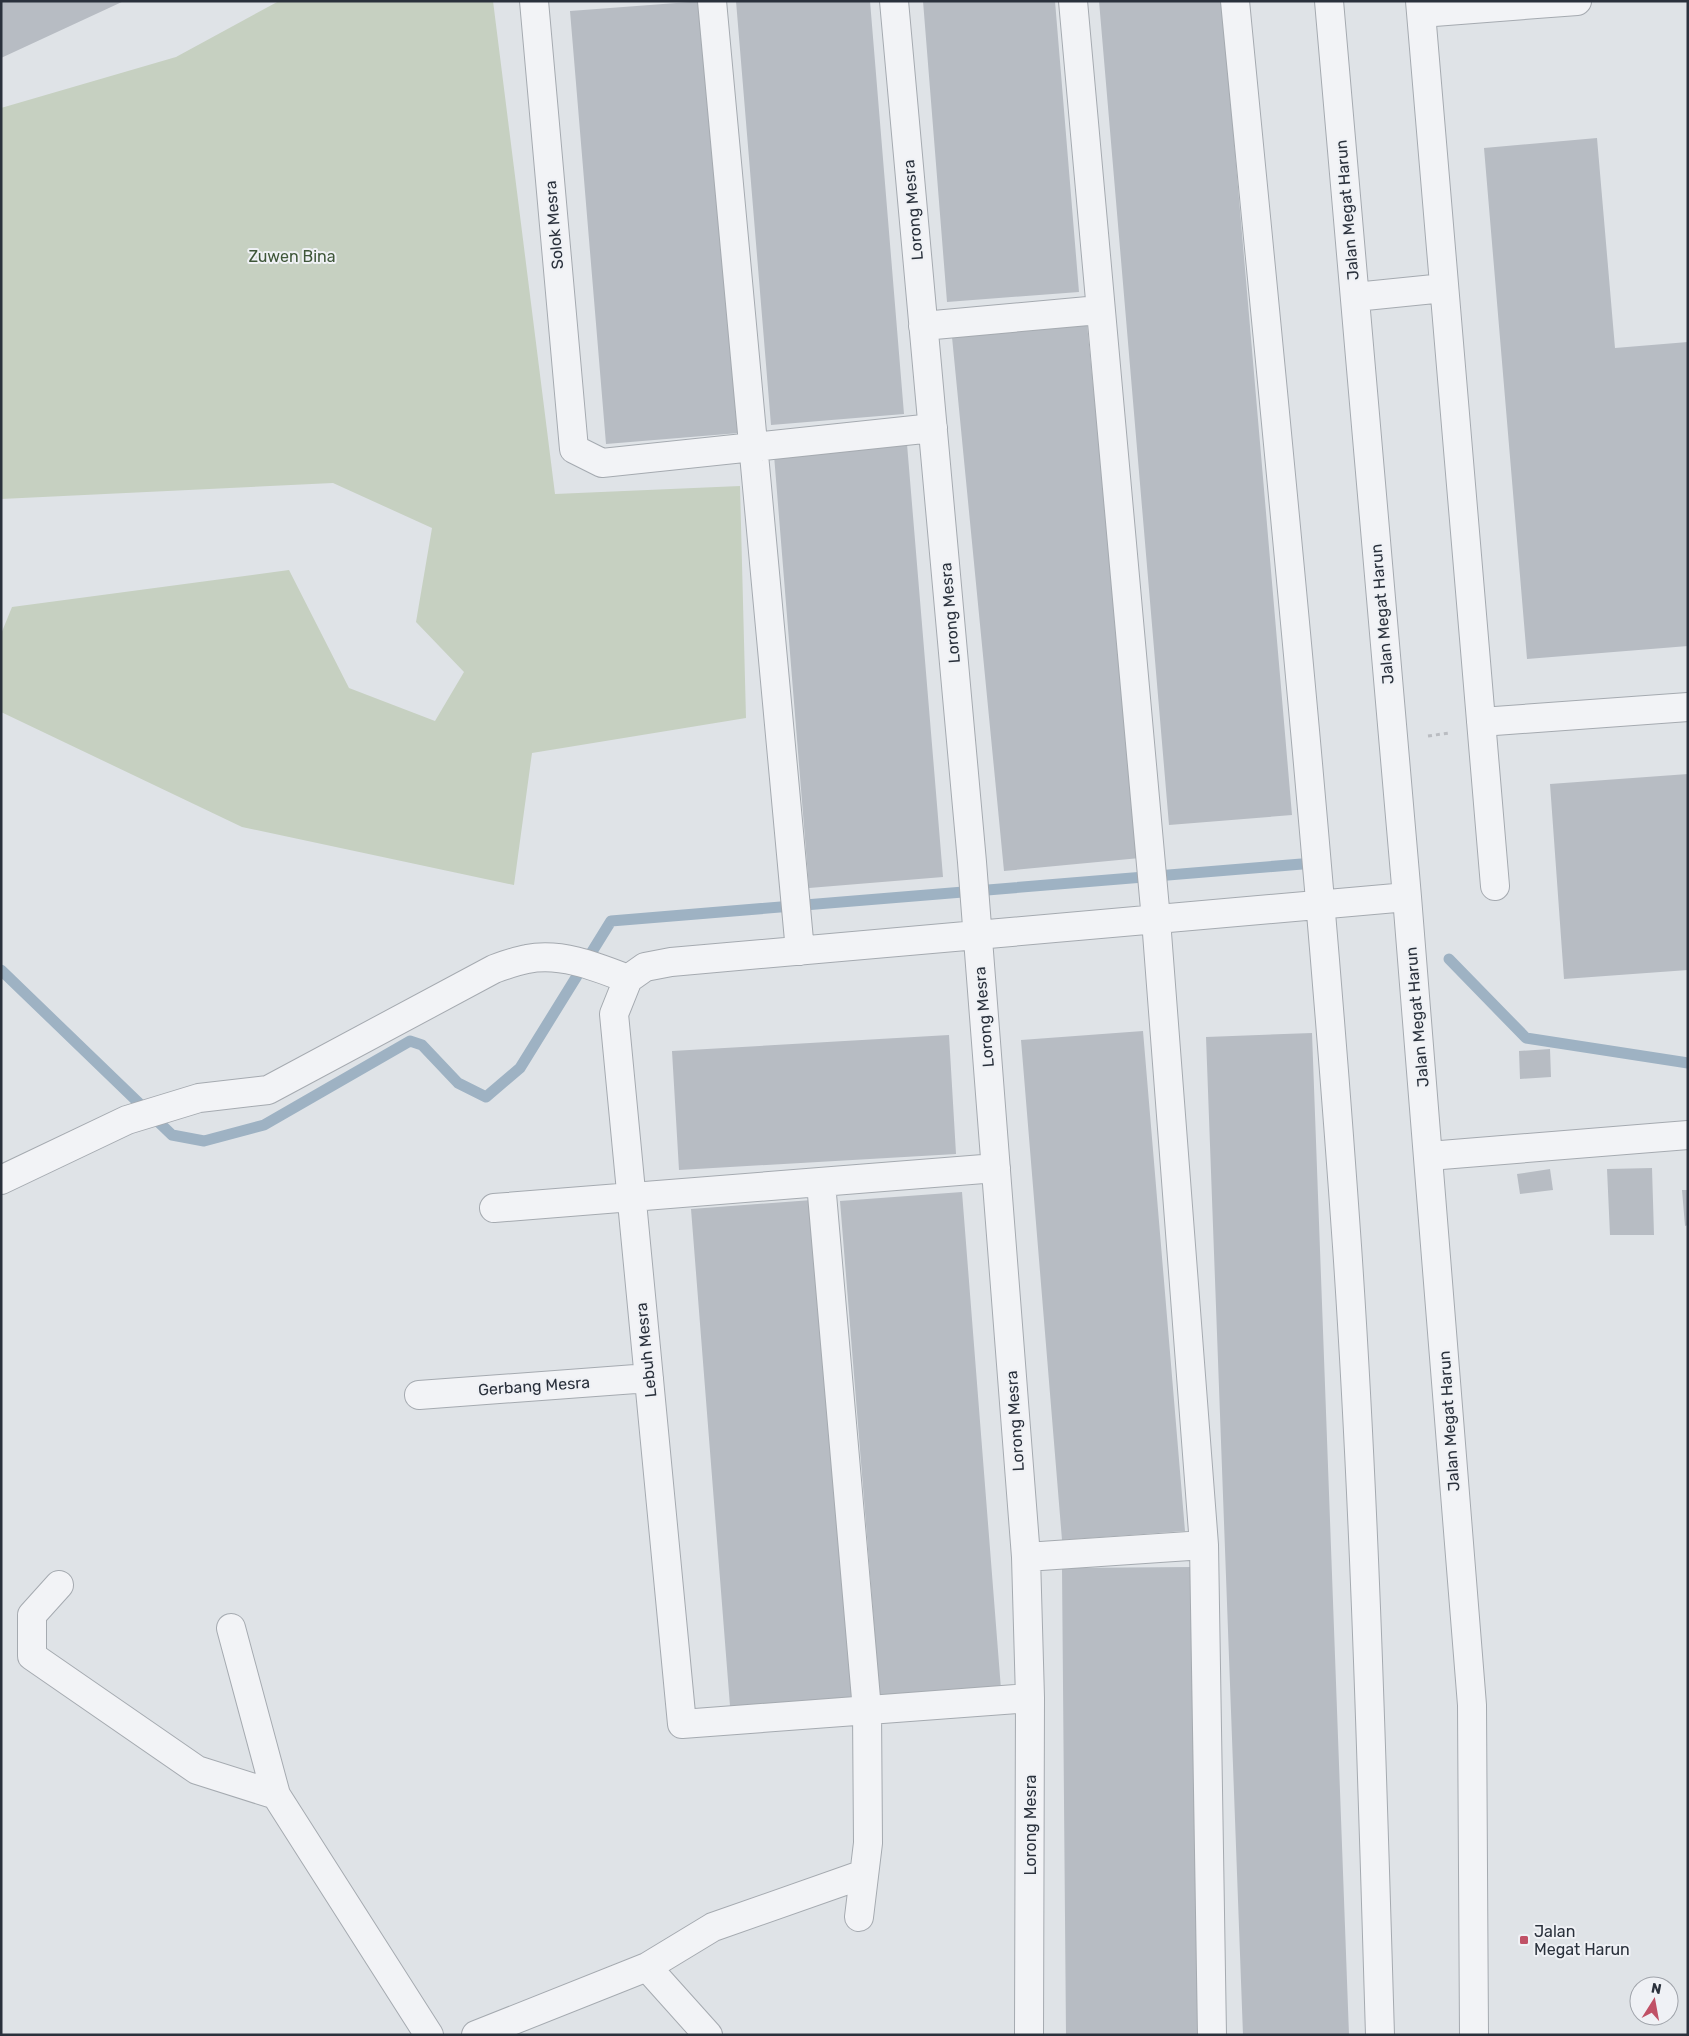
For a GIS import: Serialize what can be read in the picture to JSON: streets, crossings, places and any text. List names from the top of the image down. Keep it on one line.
{"streets":{"street":["Lorong Mesra","Jalan Megat Harun","Solok Mesra","Lebuh Mesra","Gerbang Mesra"]},"crossings":[["Lebuh Mesra","Gerbang Mesra"]],"parks":["Zuwen Bina"],"places":{"transit":["Jalan Megat Harun"]},"north":"top"}
